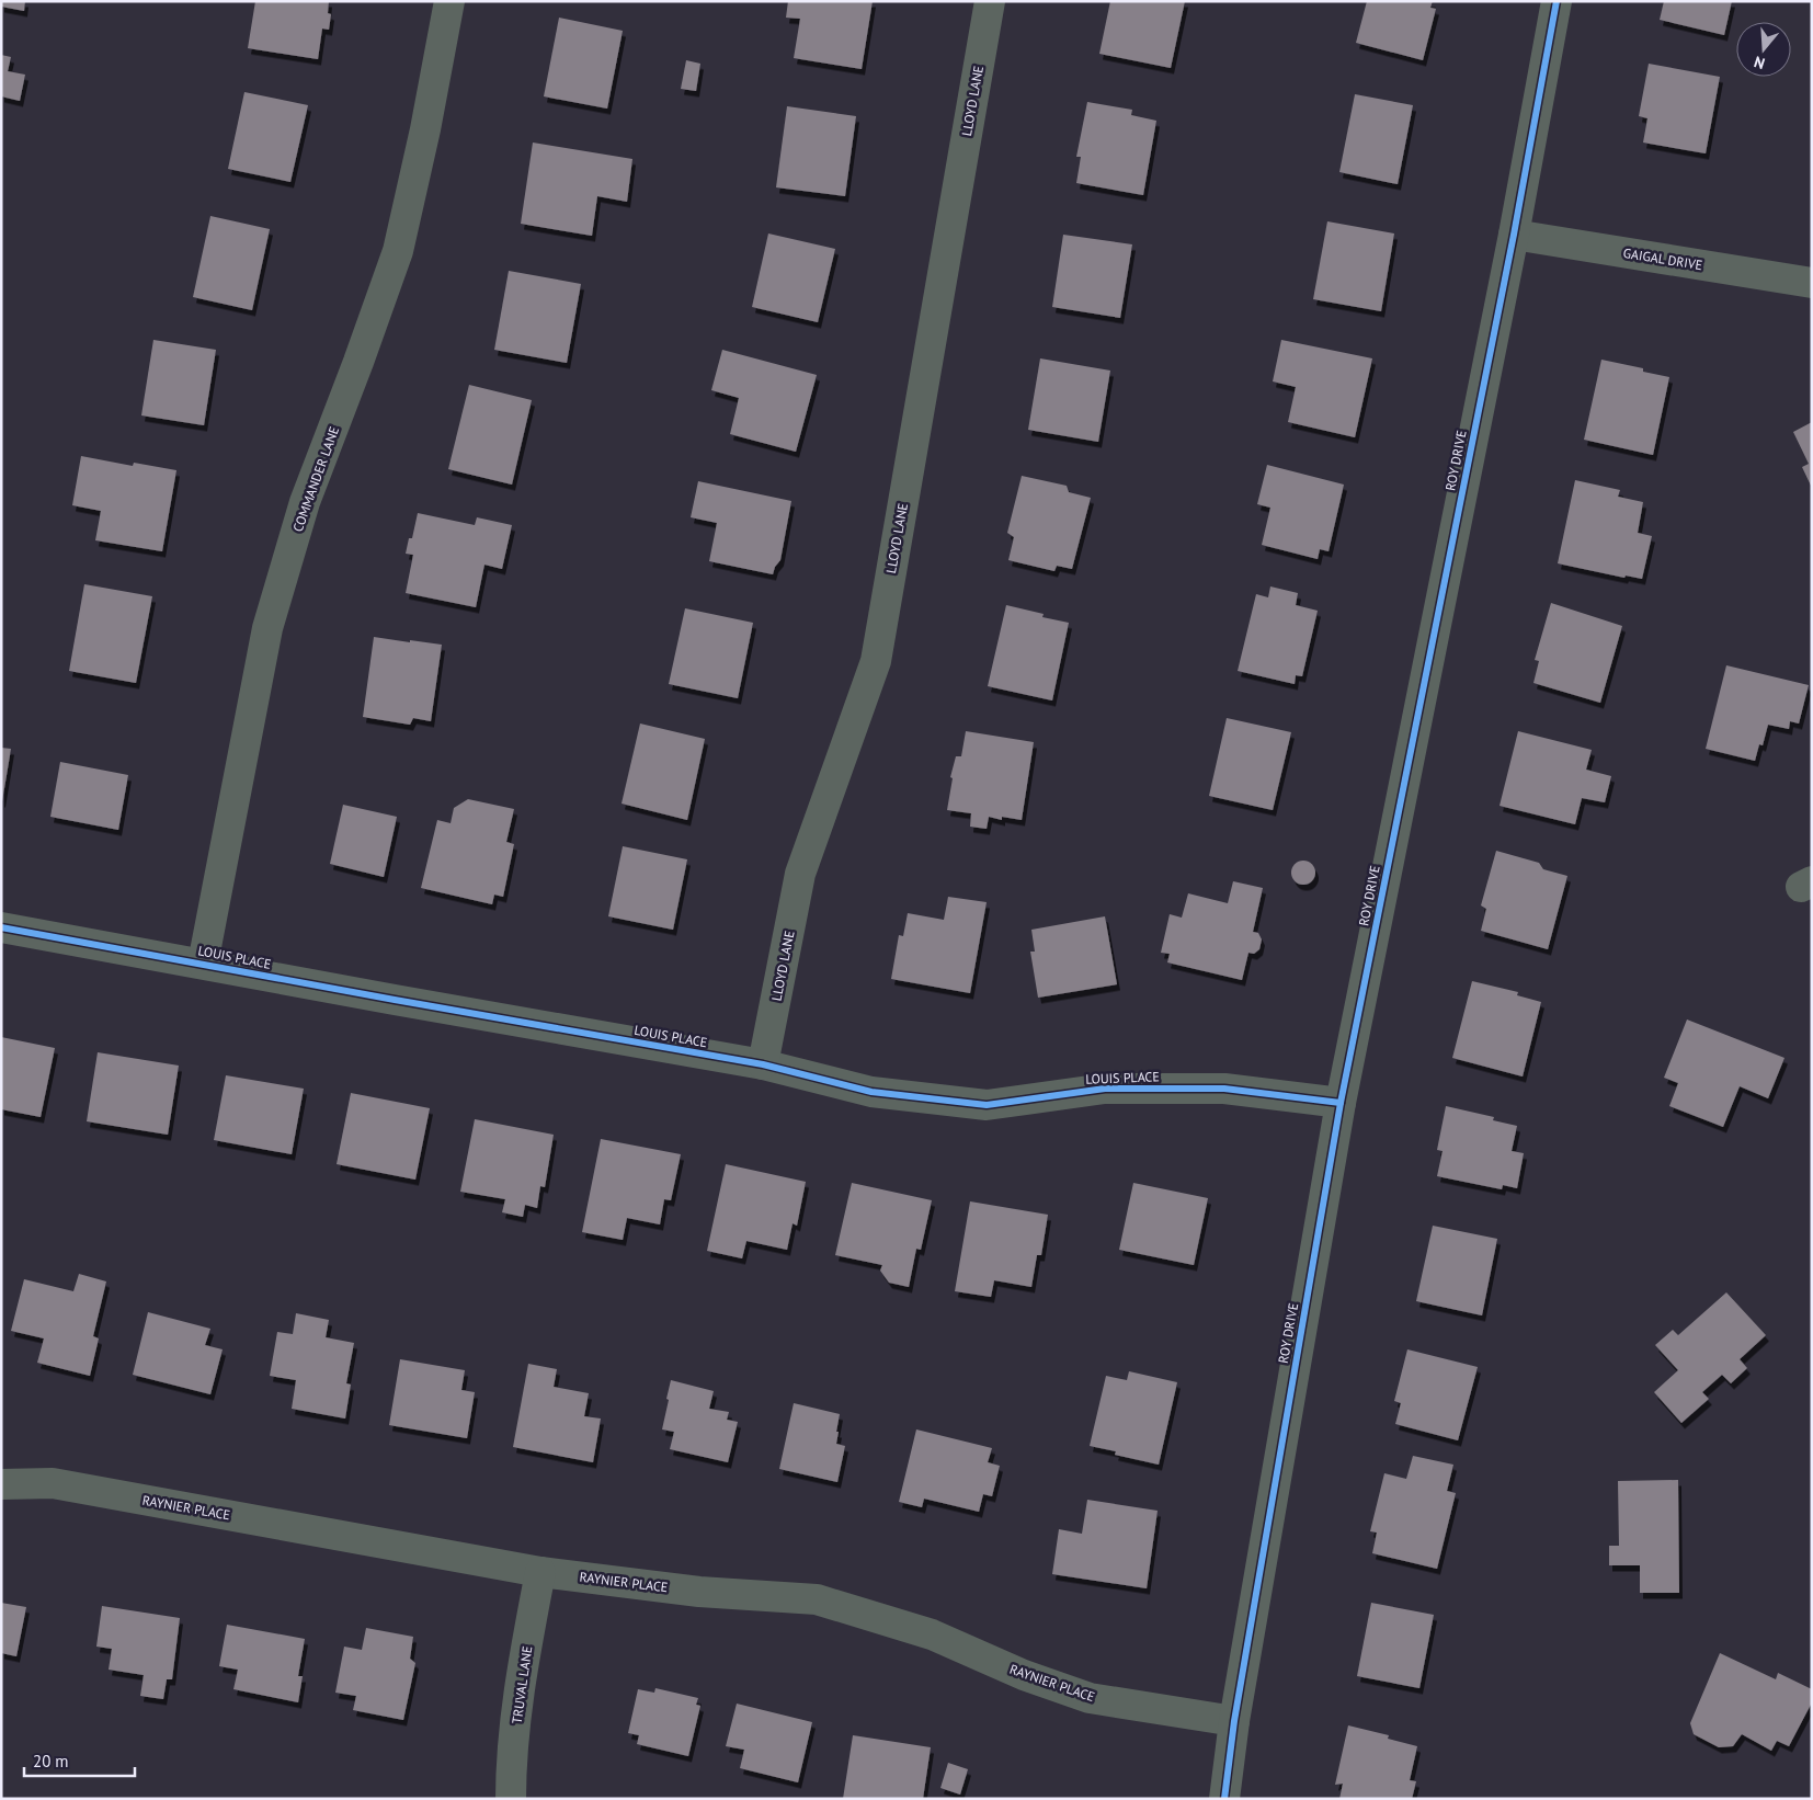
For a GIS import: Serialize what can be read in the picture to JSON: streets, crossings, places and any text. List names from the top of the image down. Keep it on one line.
{"streets":{"street":["LLOYD LANE","GAIGAL DRIVE","ROY DRIVE","COMMANDER LANE","LOUIS PLACE","RAYNIER PLACE","TRUVAL LANE"]},"crossings":[["LLOYD LANE","LOUIS PLACE"],["GAIGAL DRIVE","ROY DRIVE"],["ROY DRIVE","LOUIS PLACE"],["ROY DRIVE","RAYNIER PLACE"],["COMMANDER LANE","LOUIS PLACE"],["RAYNIER PLACE","TRUVAL LANE"]],"scale_bar":"20 m","north":"bottom"}
